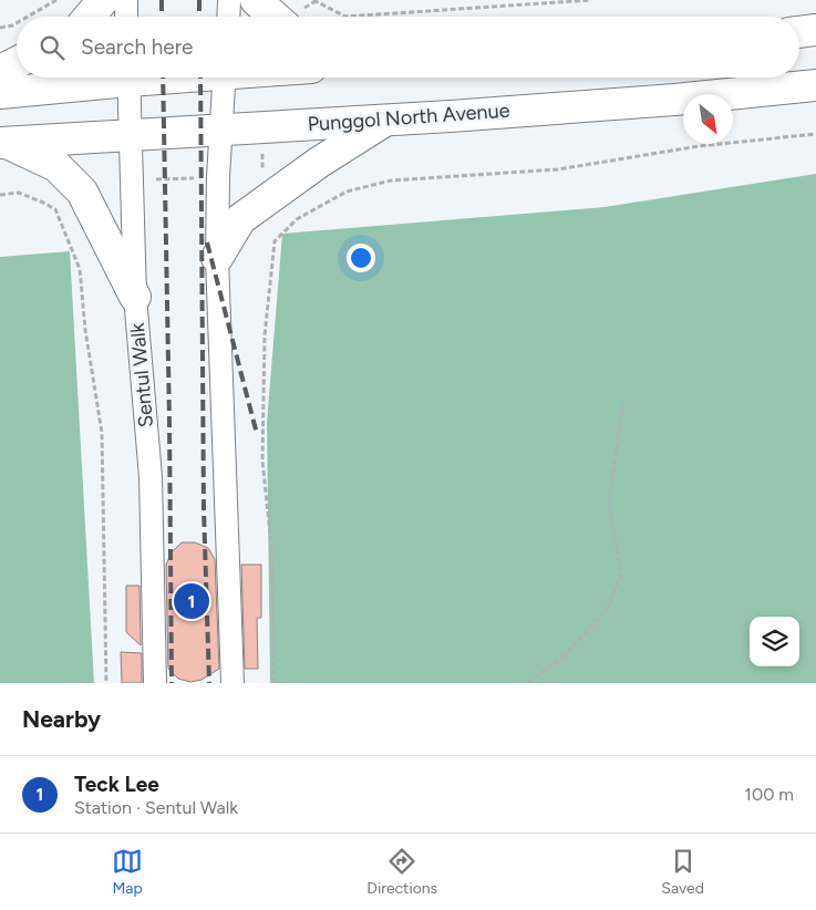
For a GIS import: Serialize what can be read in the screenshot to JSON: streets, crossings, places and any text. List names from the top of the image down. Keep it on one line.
{"streets":{"main road":["Punggol North Avenue"],"street":["Sentul Walk"]},"crossings":[["Punggol North Avenue","Sentul Walk"]],"north":"bottom right","page":{"search":"Search here","pins":"1","heading":"Nearby","list":[{"mark":"1","name":"Teck Lee","note":"Station · Sentul Walk","value":"100 m"}],"nav":["Map","Directions","Saved"]}}
